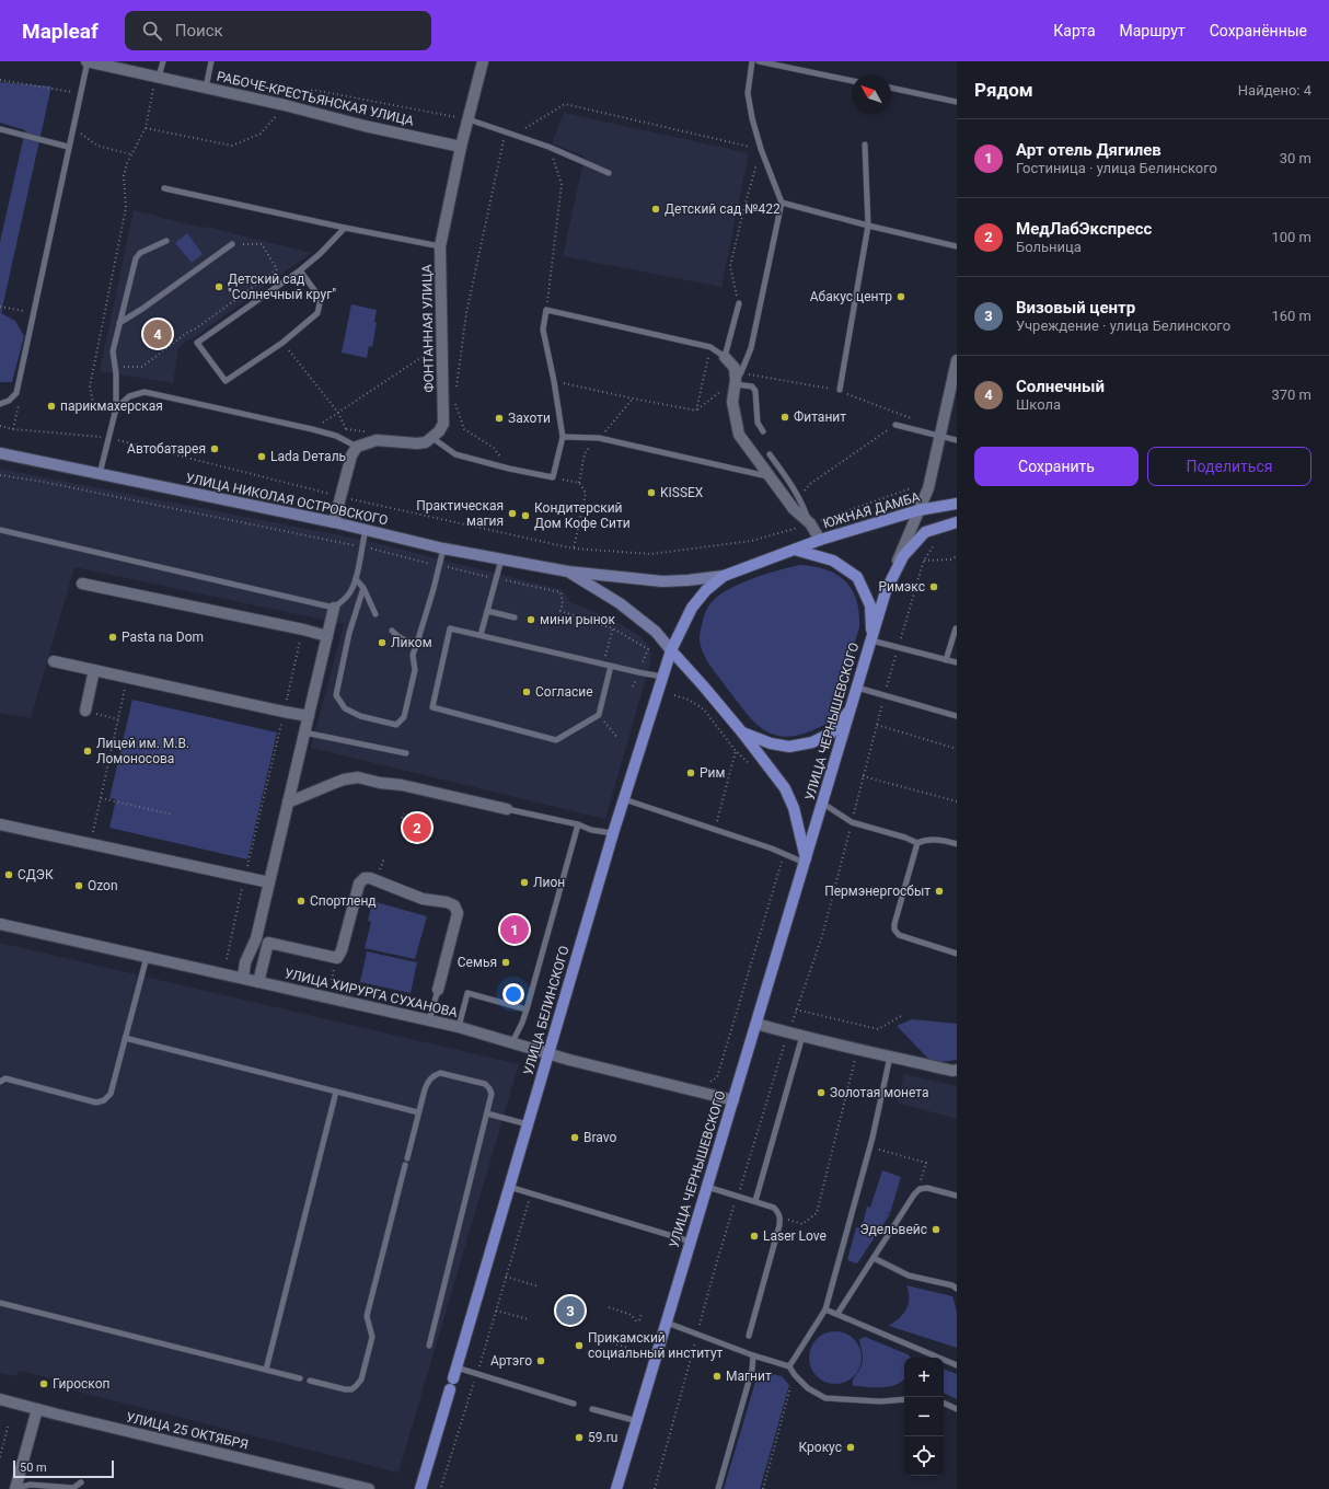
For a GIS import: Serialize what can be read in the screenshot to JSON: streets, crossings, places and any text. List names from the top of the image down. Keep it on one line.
{"streets":{"main road":["УЛИЦА НИКОЛАЯ ОСТРОВСКОГО","ЮЖНАЯ ДАМБА","УЛИЦА ЧЕРНЫШЕВСКОГО","УЛИЦА БЕЛИНСКОГО"],"street":["РАБОЧЕ-КРЕСТЬЯНСКАЯ УЛИЦА","ФОНТАННАЯ УЛИЦА","УЛИЦА ХИРУРГА СУХАНОВА","УЛИЦА 25 ОКТЯБРЯ"]},"crossings":[["РАБОЧЕ-КРЕСТЬЯНСКАЯ УЛИЦА","ФОНТАННАЯ УЛИЦА"],["УЛИЦА НИКОЛАЯ ОСТРОВСКОГО","ЮЖНАЯ ДАМБА"],["УЛИЦА НИКОЛАЯ ОСТРОВСКОГО","УЛИЦА ЧЕРНЫШЕВСКОГО"],["УЛИЦА НИКОЛАЯ ОСТРОВСКОГО","УЛИЦА БЕЛИНСКОГО"],["ЮЖНАЯ ДАМБА","УЛИЦА ЧЕРНЫШЕВСКОГО"],["ЮЖНАЯ ДАМБА","УЛИЦА БЕЛИНСКОГО"],["УЛИЦА ЧЕРНЫШЕВСКОГО","УЛИЦА ХИРУРГА СУХАНОВА"],["УЛИЦА ЧЕРНЫШЕВСКОГО","УЛИЦА БЕЛИНСКОГО"],["УЛИЦА ХИРУРГА СУХАНОВА","УЛИЦА БЕЛИНСКОГО"]],"places":["Детский сад №422","Детский сад \"Солнечный круг\"","Абакус центр","парикмахерская","Фитанит","Захоти","Автобатарея","Lada Dеталь","KISSEX","Практическая магия","Кондитерский Дом Кофе Сити","Римэкс","мини рынок","Pasta na Dom","Ликом","Согласие","Лицей им. М.В. Ломоносова","Рим","СДЭК","Лион","Ozon","Пермэнергосбыт","Спортленд","Семья","Золотая монета","Bravo","Эдельвейс","Laser Love","Прикамский социальный институт","Артэго","Магнит","Гироскоп","59.ru","Крокус"],"scale_bar":"50 m","north":"top left","page":{"header":"Mapleaf","search":"Поиск","nav":["Карта","Маршрут","Сохранённые"],"heading":["Рядом","Найдено: 4"],"list":[{"mark":"1","name":"Арт отель Дягилев","note":"Гостиница · улица Белинского","value":"30 m"},{"mark":"2","name":"МедЛабЭкспресс","note":"Больница","value":"100 m"},{"mark":"3","name":"Визовый центр","note":"Учреждение · улица Белинского","value":"160 m"},{"mark":"4","name":"Солнечный","note":"Школа","value":"370 m"}],"pins":["4","2","1","3"],"buttons":["Сохранить","Поделиться"],"map_buttons":["+","−"],"scale":"50 m"}}
